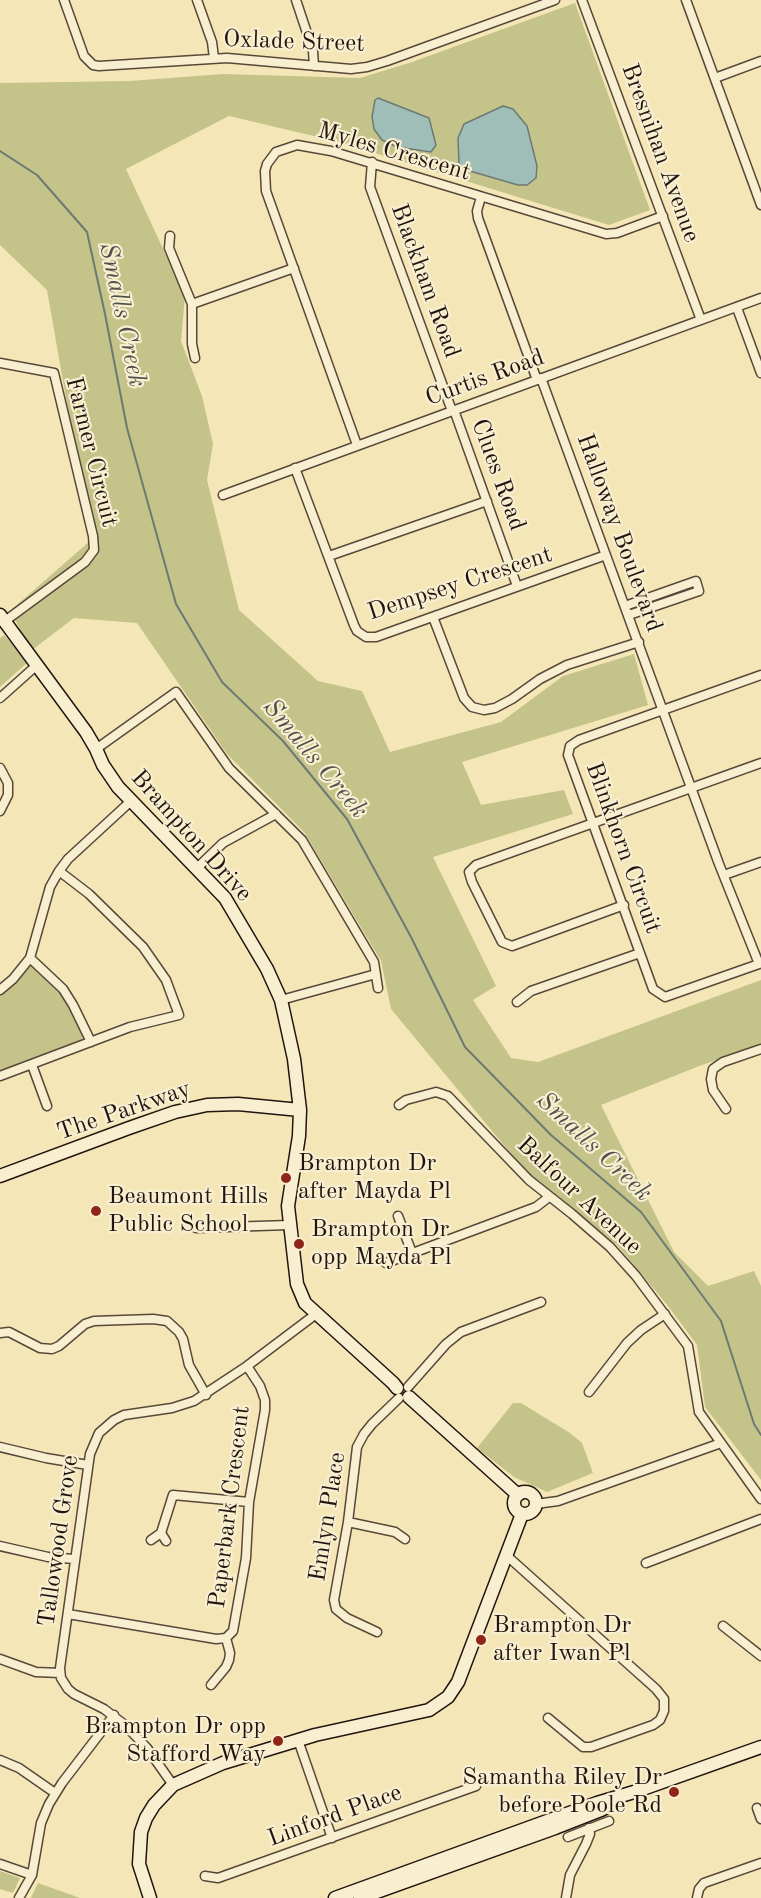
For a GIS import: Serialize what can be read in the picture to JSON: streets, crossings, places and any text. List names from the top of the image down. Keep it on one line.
{"streets":{"street":["Oxlade Street","Myles Crescent","Bresnihan Avenue","Blackham Road","Curtis Road","Farmer Circuit","Clues Road","Halloway Boulevard","Dempsey Crescent","Brampton Drive","Blinkhorn Circuit","The Parkway","Balfour Avenue","Paperbark Crescent","Emlyn Place","Tallowood Grove","Linford Place"]},"crossings":[["Myles Crescent","Bresnihan Avenue"],["Myles Crescent","Blackham Road"],["Myles Crescent","Curtis Road"],["Myles Crescent","Halloway Boulevard"],["Bresnihan Avenue","Curtis Road"],["Blackham Road","Curtis Road"],["Blackham Road","Clues Road"],["Curtis Road","Clues Road"],["Curtis Road","Halloway Boulevard"],["Curtis Road","Dempsey Crescent"],["Farmer Circuit","Brampton Drive"],["Clues Road","Dempsey Crescent"],["Halloway Boulevard","Dempsey Crescent"],["Halloway Boulevard","Blinkhorn Circuit"],["Brampton Drive","The Parkway"],["Brampton Drive","Emlyn Place"],["Brampton Drive","Tallowood Grove"],["Paperbark Crescent","Tallowood Grove"]],"water":["Smalls Creek"],"places":["Brampton Dr after Mayda Pl","Beaumont Hills Public School","Brampton Dr opp Mayda Pl","Brampton Dr after Iwan Pl","Brampton Dr opp Stafford Way","Samantha Riley Dr before Poole Rd"]}
